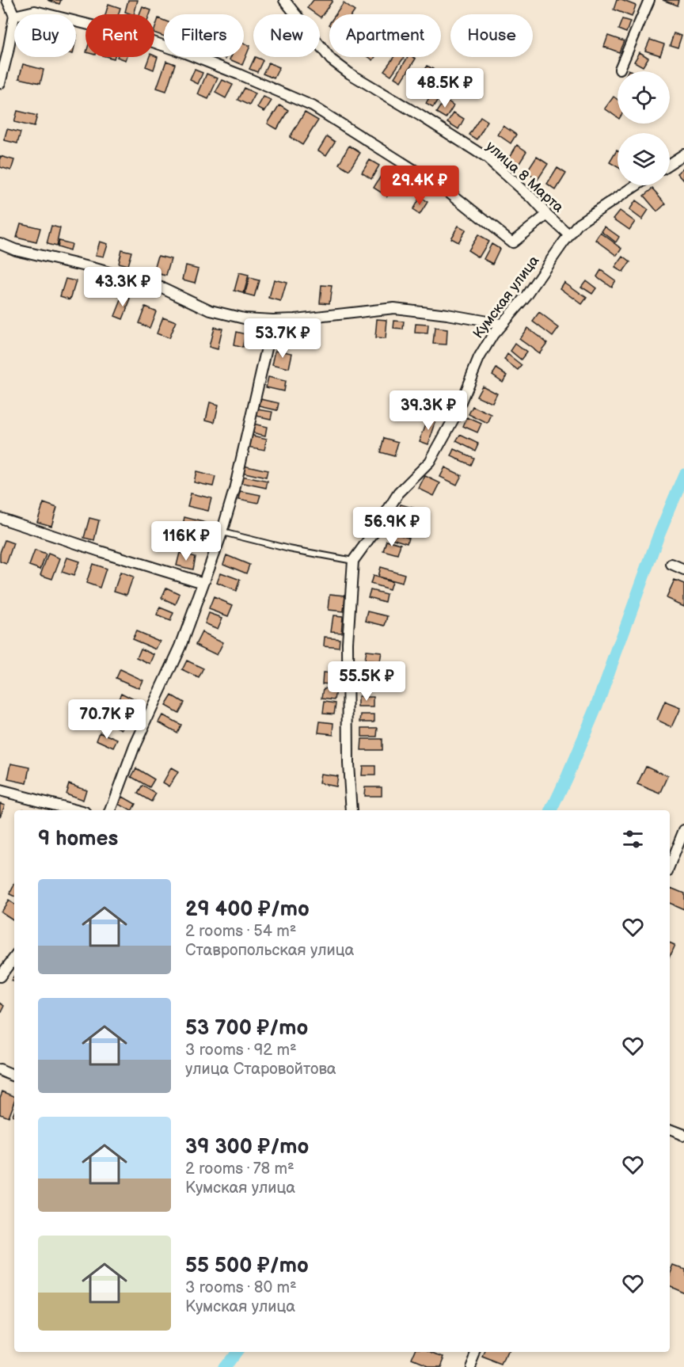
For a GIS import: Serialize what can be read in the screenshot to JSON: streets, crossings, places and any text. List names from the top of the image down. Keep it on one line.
{"streets":{"street":["улица 8 Марта","Кумская улица"]},"crossings":[["улица 8 Марта","Кумская улица"]],"page":{"chip":["Buy","Rent","Filters","New","Apartment","House"],"price":["48.5K ₽","29.4K ₽","43.3K ₽","53.7K ₽","39.3K ₽","56.9K ₽","116K ₽","55.5K ₽","70.7K ₽"],"heading":"9 homes","list":[{"name":"29 400 ₽/mo","note":"2 rooms · 54 m² · Ставропольская улица"},{"name":"53 700 ₽/mo","note":"3 rooms · 92 m² · улица Старовойтова"},{"name":"39 300 ₽/mo","note":"2 rooms · 78 m² · Кумская улица"},{"name":"55 500 ₽/mo","note":"3 rooms · 80 m² · Кумская улица"}]}}
